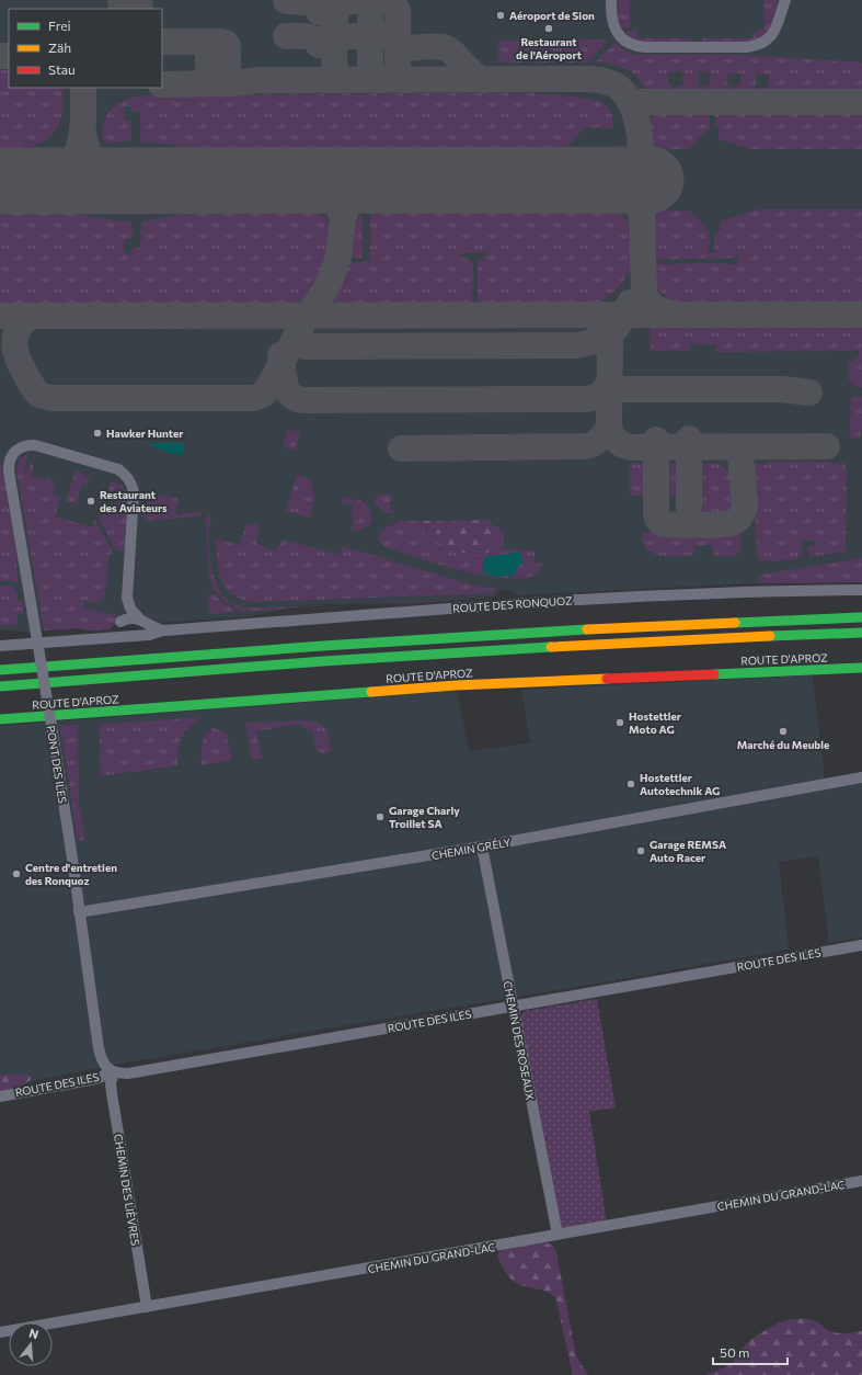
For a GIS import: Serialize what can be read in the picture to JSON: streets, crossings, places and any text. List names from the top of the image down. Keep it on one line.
{"streets":{"main road":["ROUTE D'APROZ"],"street":["ROUTE DES RONQUOZ","PONT DES ILES","CHEMIN GRÉLY","ROUTE DES ILES","CHEMIN DES ROSEAUX","CHEMIN DES LIÈVRES","CHEMIN DU GRAND-LAC"]},"crossings":[["PONT DES ILES","CHEMIN GRÉLY"],["PONT DES ILES","ROUTE DES ILES"],["PONT DES ILES","CHEMIN DES LIÈVRES"],["CHEMIN GRÉLY","CHEMIN DES ROSEAUX"],["ROUTE DES ILES","CHEMIN DES ROSEAUX"],["ROUTE DES ILES","CHEMIN DES LIÈVRES"],["CHEMIN DES ROSEAUX","CHEMIN DU GRAND-LAC"],["CHEMIN DES LIÈVRES","CHEMIN DU GRAND-LAC"]],"places":["Aéroport de Sion","Restaurant de l'Aéroport","Hawker Hunter","Restaurant des Aviateurs","Hostettler Moto AG","Marché du Meuble","Hostettler Autotechnik AG","Garage Charly Troillet SA","Garage REMSA Auto Racer","Centre d'entretien des Ronquoz"],"legend":["Frei","Zäh","Stau"],"scale_bar":"50 m","north":"top"}
